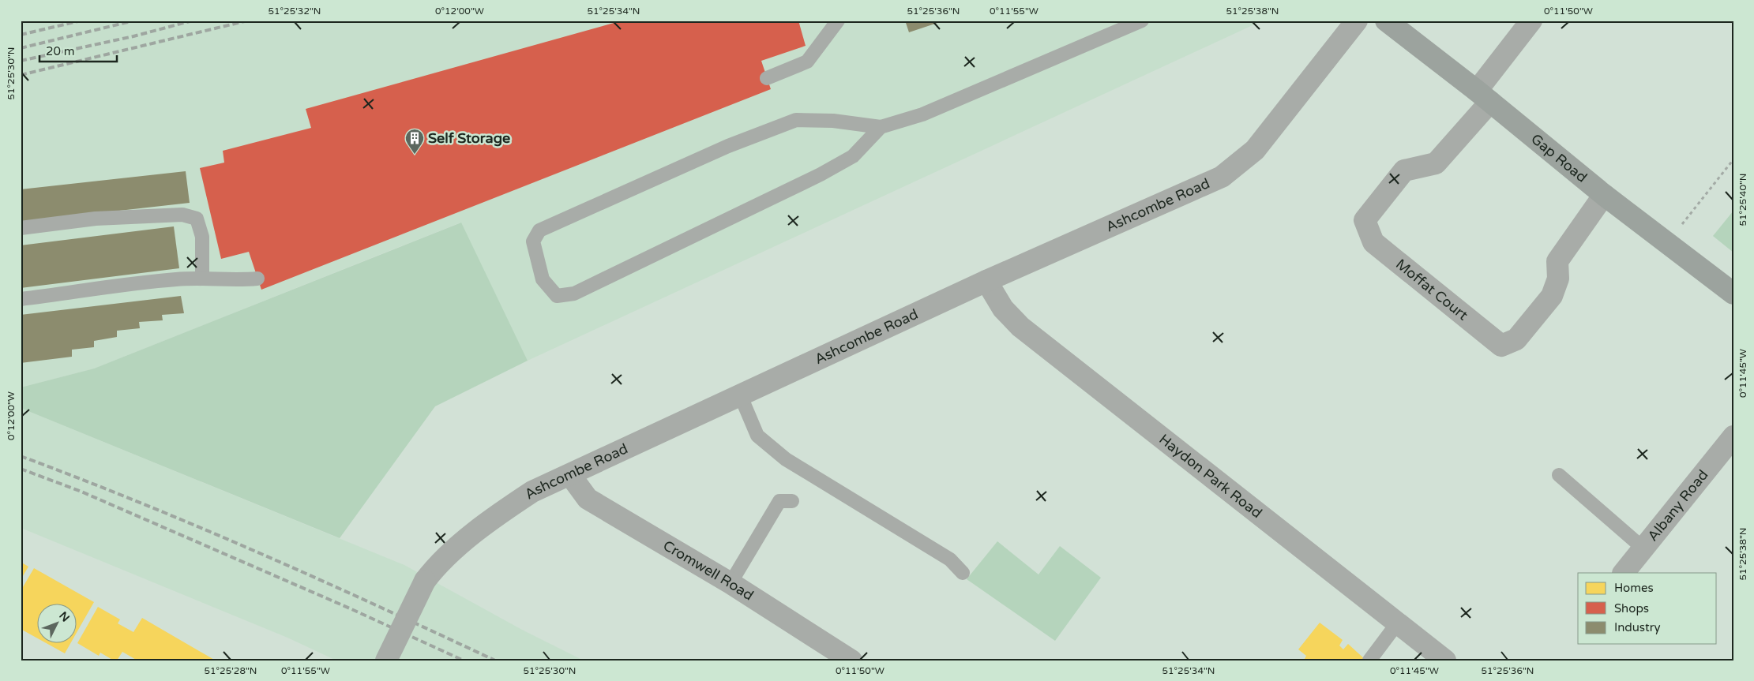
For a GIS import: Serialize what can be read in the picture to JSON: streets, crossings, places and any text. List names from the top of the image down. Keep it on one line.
{"streets":{"main road":["Gap Road"],"street":["Ashcombe Road","Moffat Court","Haydon Park Road","Albany Road","Cromwell Road"]},"crossings":[["Gap Road","Moffat Court"],["Ashcombe Road","Haydon Park Road"],["Ashcombe Road","Cromwell Road"]],"places":{"building":["Self Storage"]},"legend":["Homes","Shops","Industry"],"scale_bar":"20 m","north":"top right","coordinates":["51°25'32\"N","0°12'00\"W","51°25'34\"N","51°25'36\"N","0°11'55\"W","51°25'38\"N","0°11'50\"W","51°25'30\"N","51°25'40\"N","0°11'45\"W","51°25'28\"N"]}
